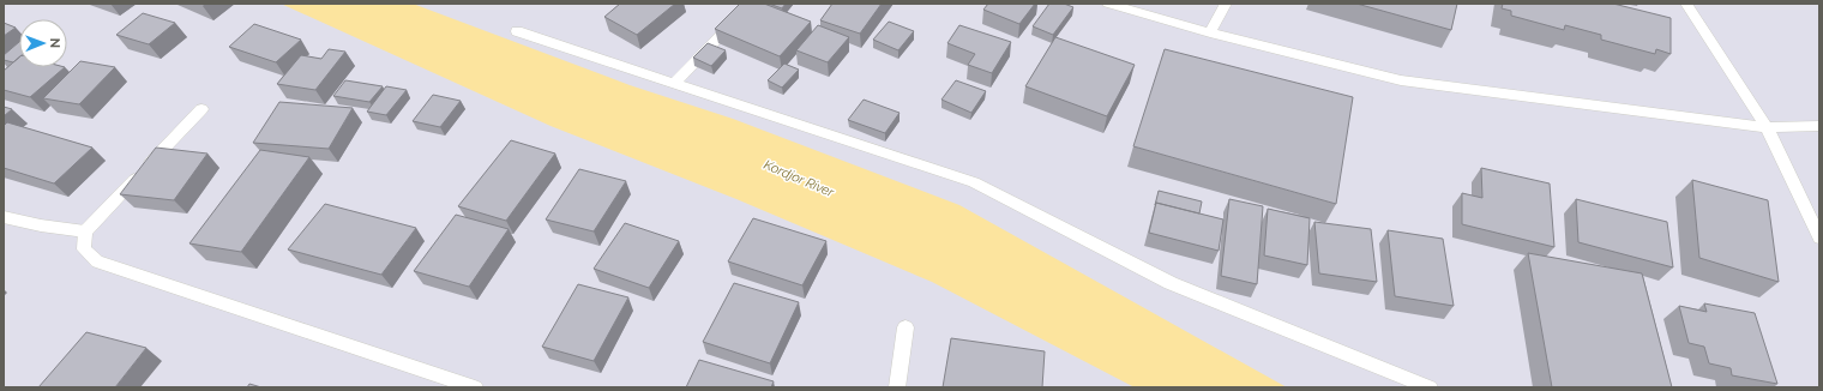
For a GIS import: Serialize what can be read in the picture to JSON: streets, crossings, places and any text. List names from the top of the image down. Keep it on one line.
{"water":["Kordjor River"],"north":"right"}
